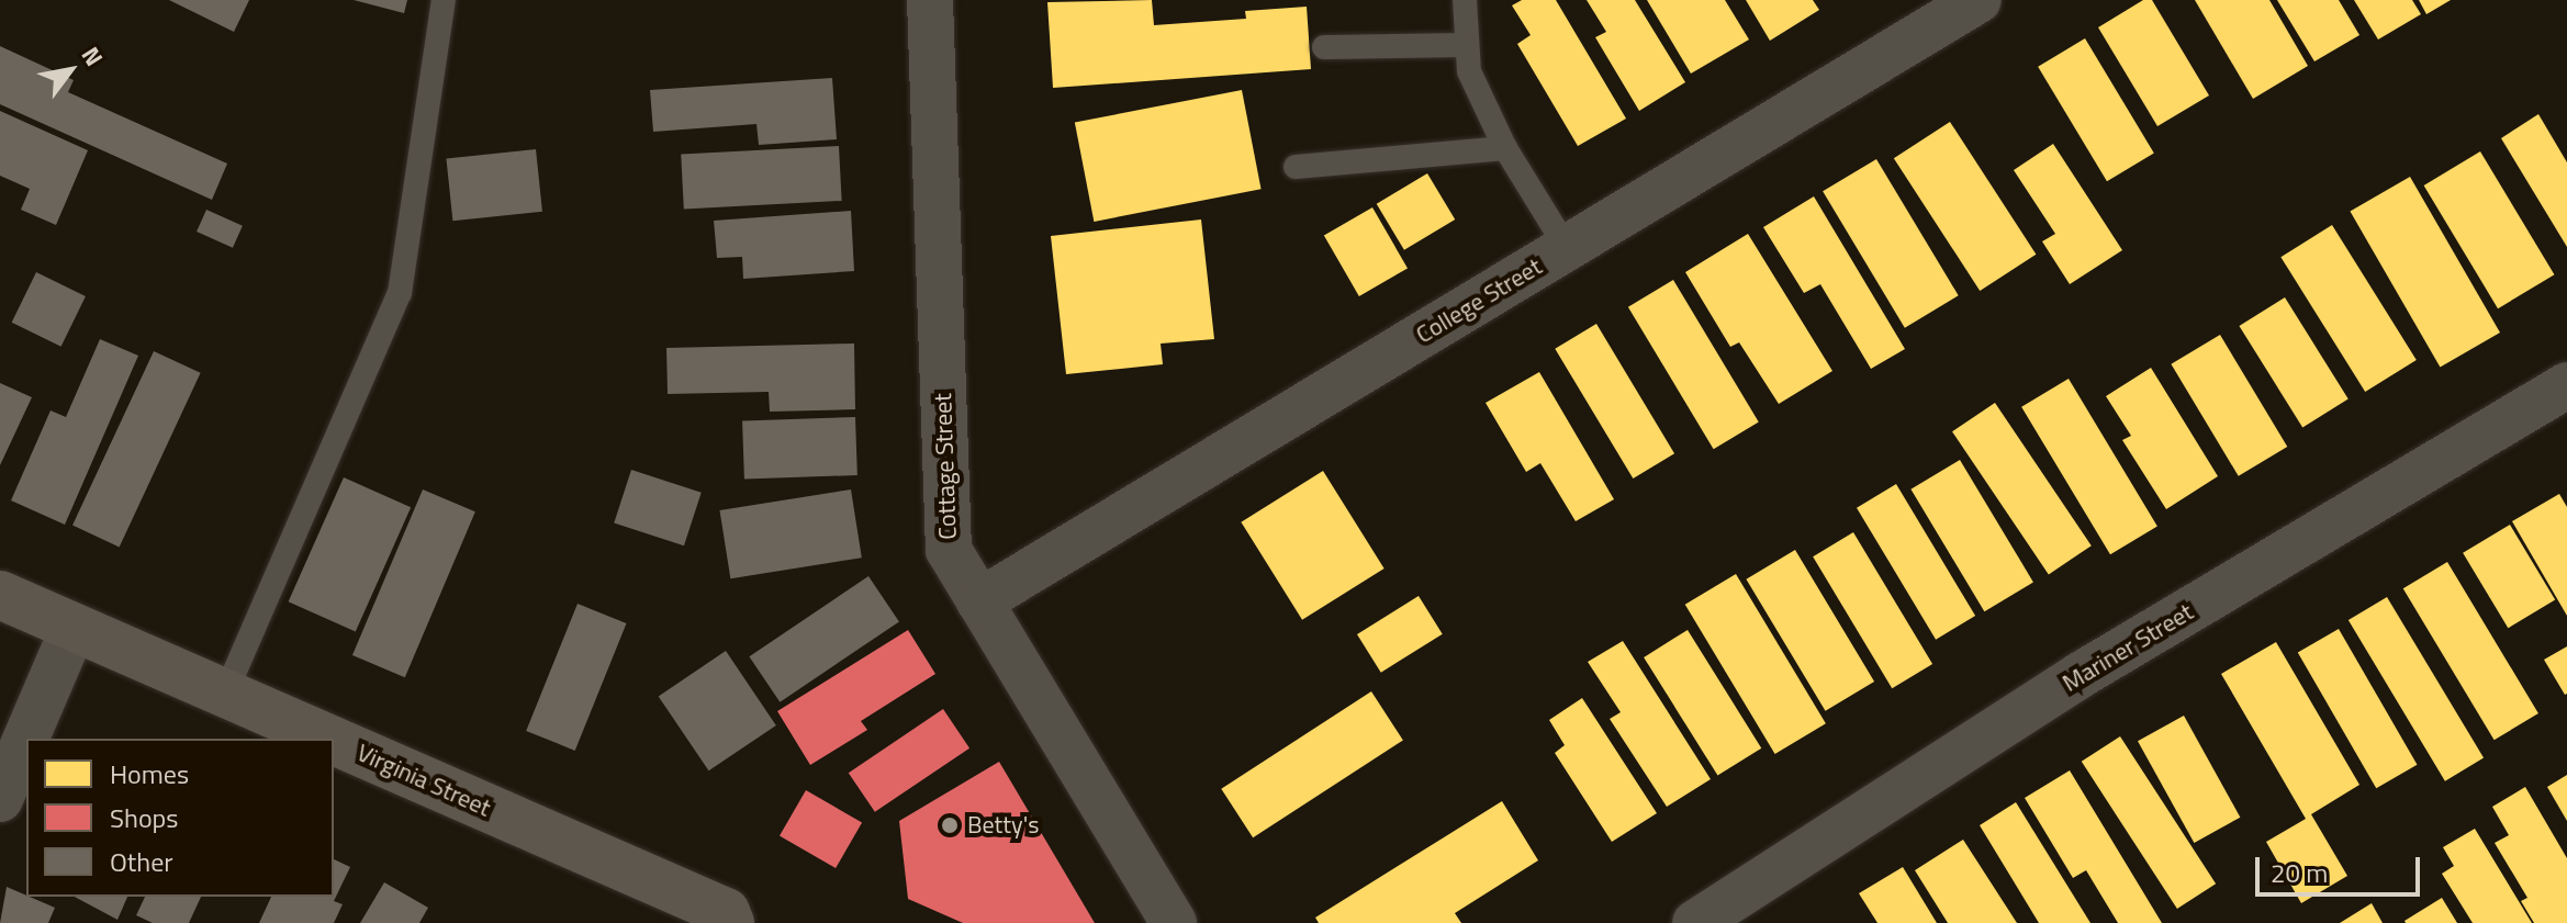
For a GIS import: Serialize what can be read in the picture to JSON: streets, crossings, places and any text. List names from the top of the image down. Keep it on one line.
{"streets":{"main road":["Virginia Street"],"street":["College Street","Cottage Street","Mariner Street"]},"crossings":[["College Street","Cottage Street"]],"places":["Betty's"],"legend":["Homes","Shops","Other"],"scale_bar":"20 m","north":"top right"}
